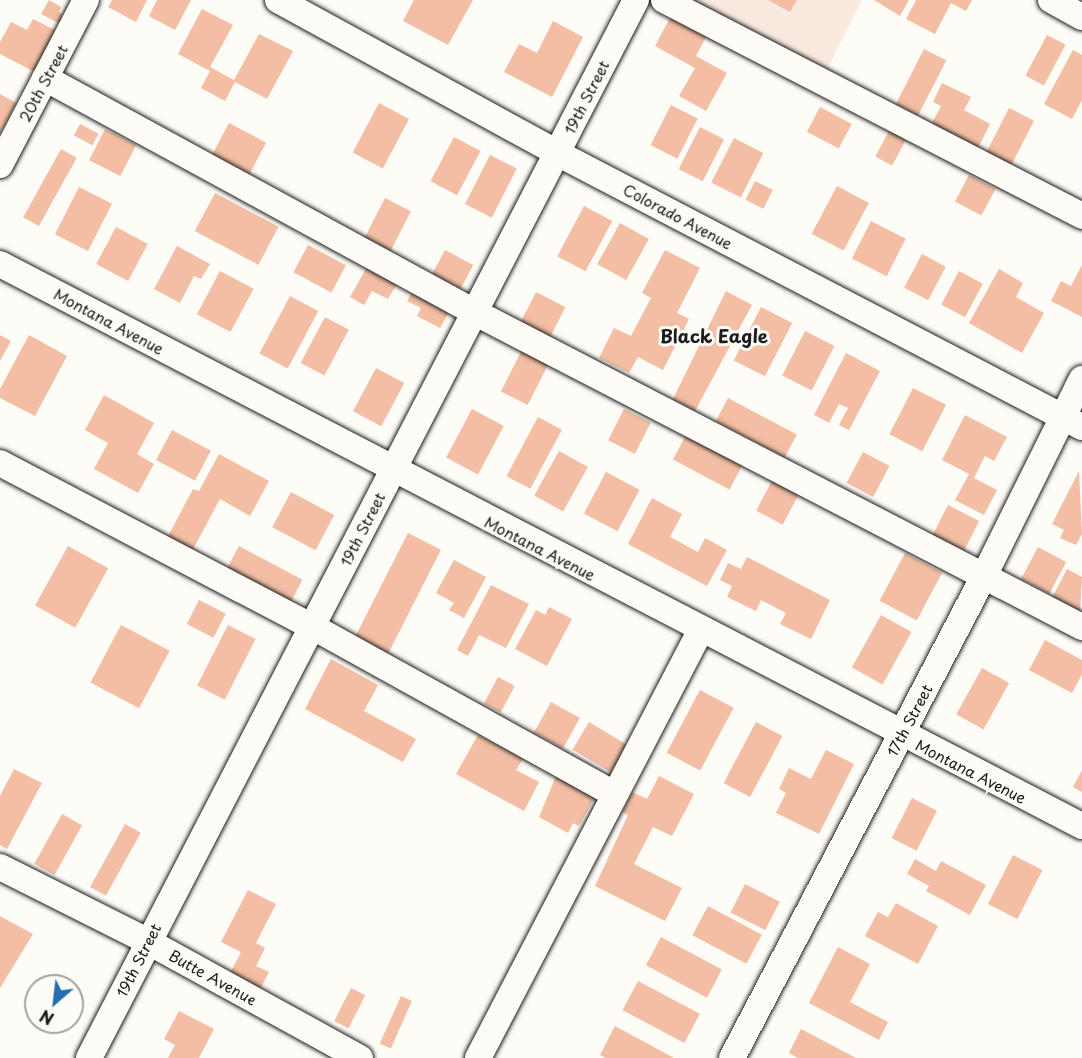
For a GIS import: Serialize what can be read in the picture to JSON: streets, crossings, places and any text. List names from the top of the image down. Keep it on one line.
{"streets":{"street":["20th Street","19th Street","Colorado Avenue","Montana Avenue","17th Street","Butte Avenue"]},"crossings":[["19th Street","Colorado Avenue"],["19th Street","Montana Avenue"],["19th Street","Butte Avenue"],["Colorado Avenue","17th Street"],["Montana Avenue","17th Street"]],"districts":["Black Eagle"],"north":"bottom left"}
